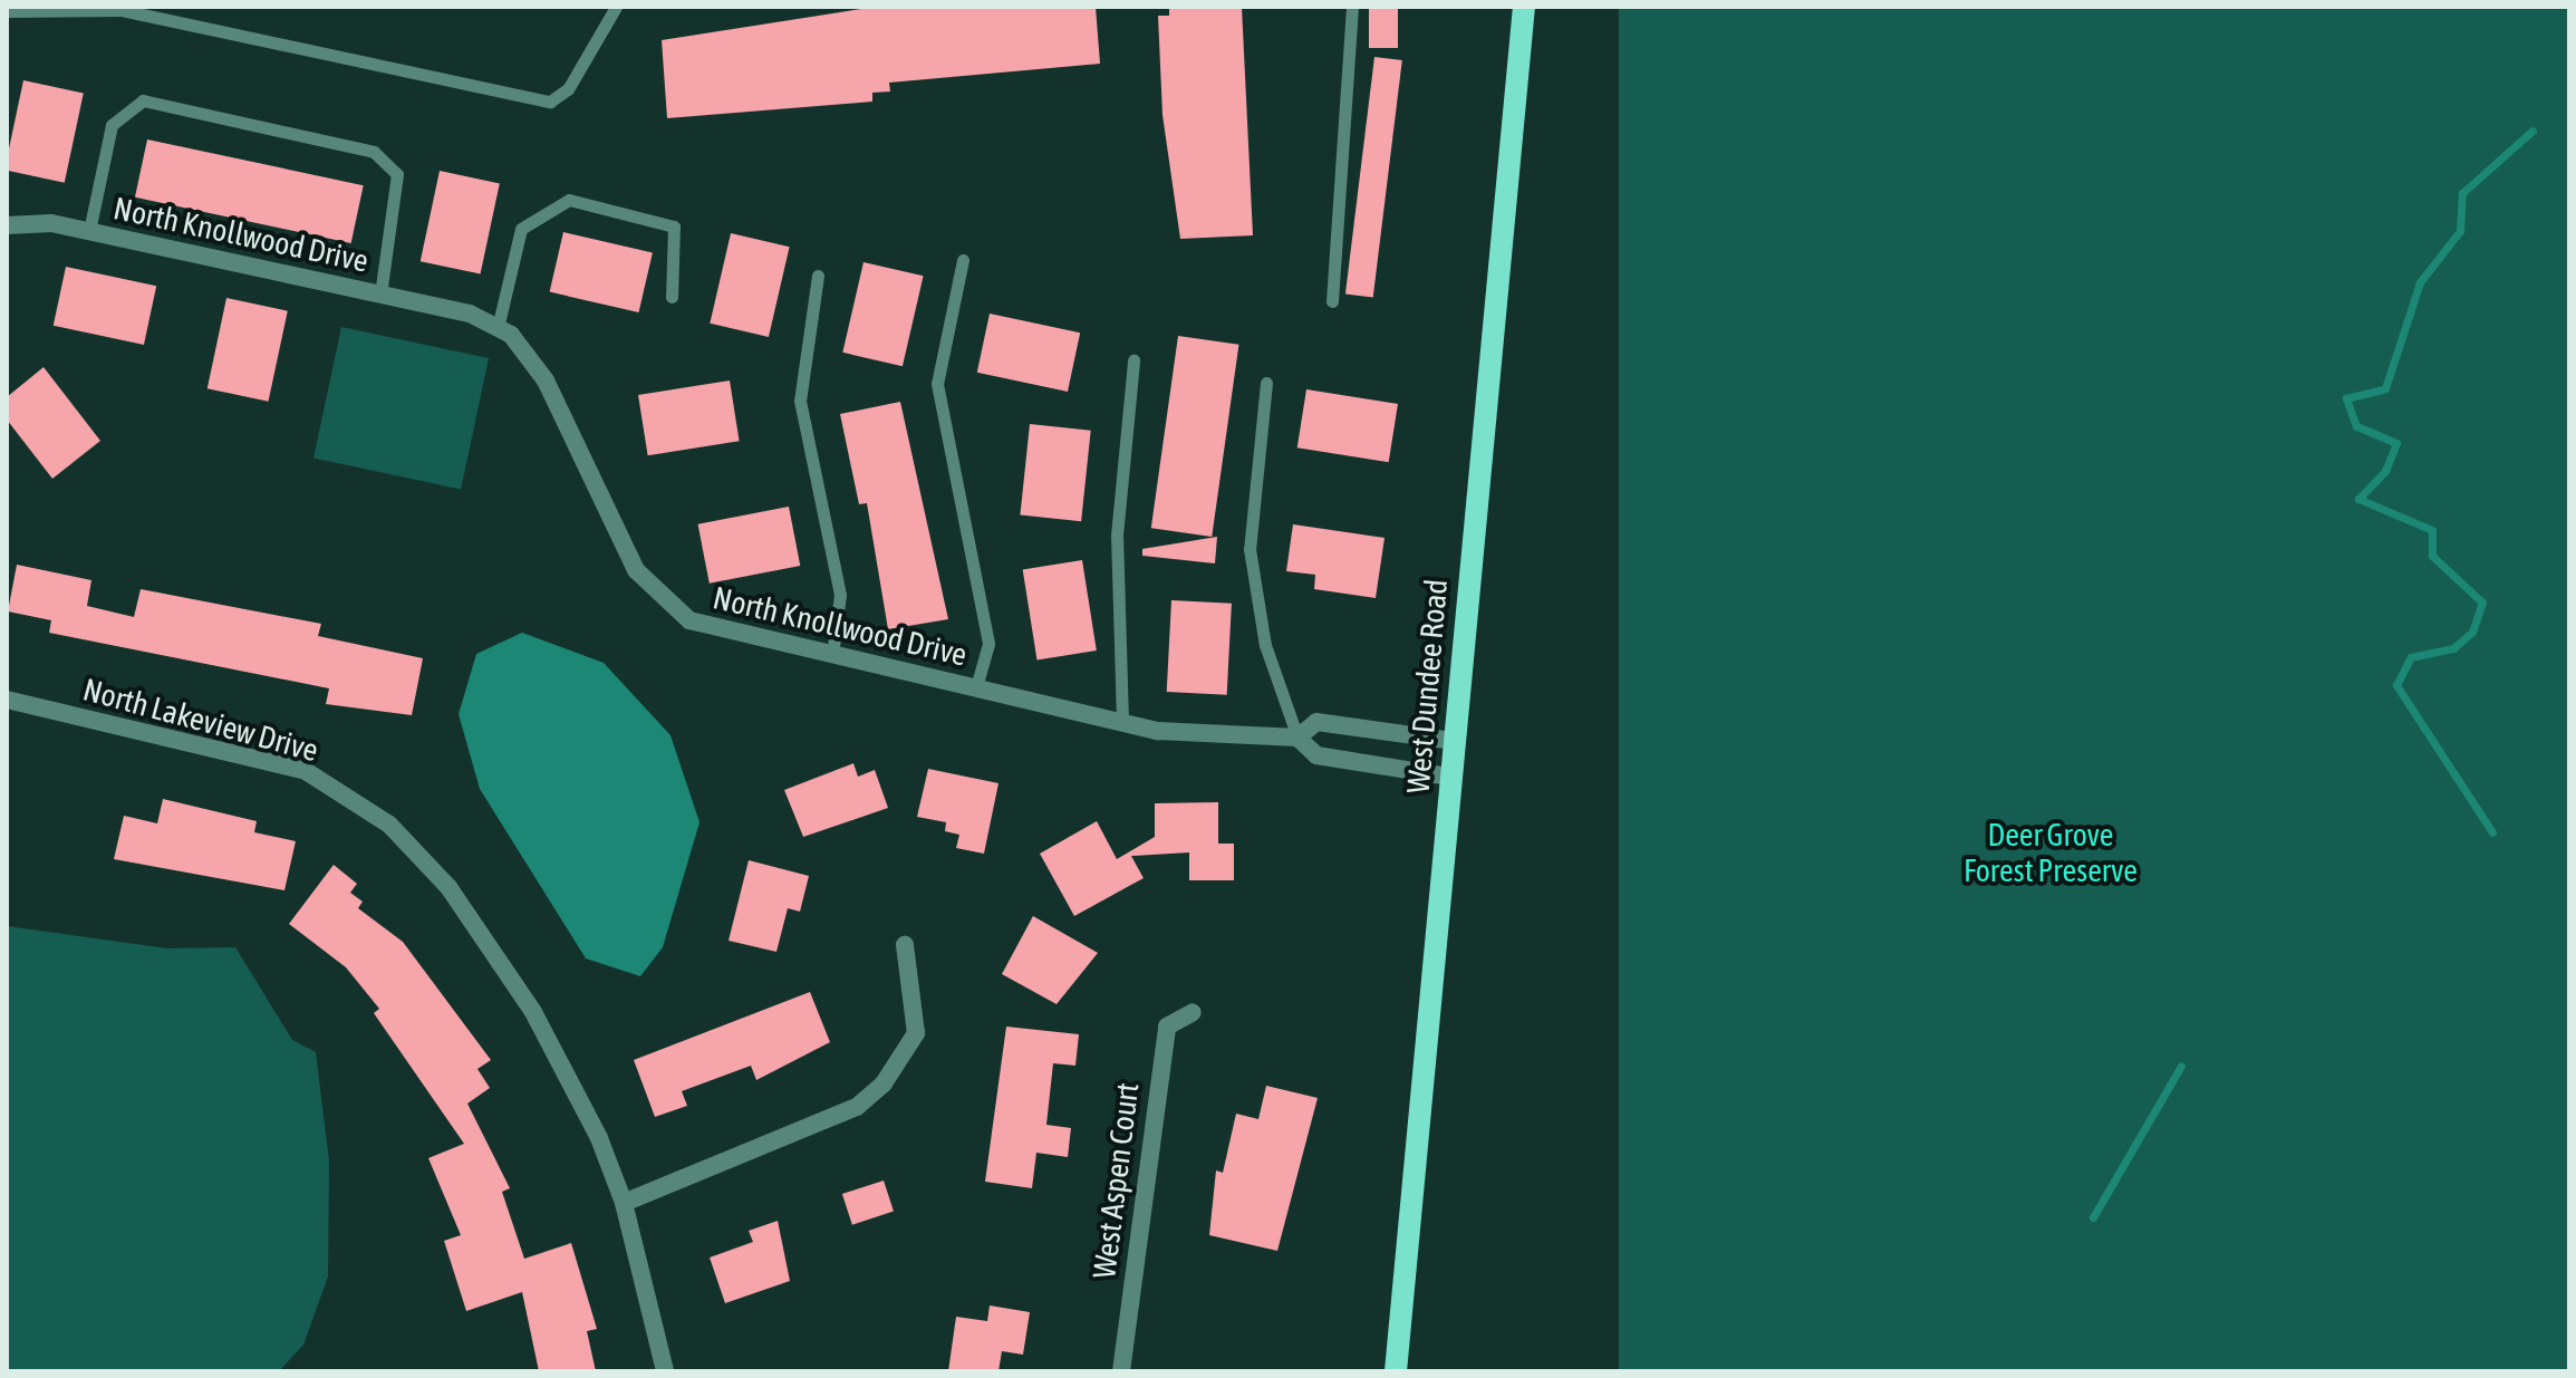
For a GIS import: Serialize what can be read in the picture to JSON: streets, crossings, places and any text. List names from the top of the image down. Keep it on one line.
{"streets":{"main road":["West Dundee Road"],"street":["North Knollwood Drive","North Lakeview Drive","West Aspen Court"]},"crossings":[["North Knollwood Drive","West Dundee Road"]],"parks":["Deer Grove Forest Preserve"]}
